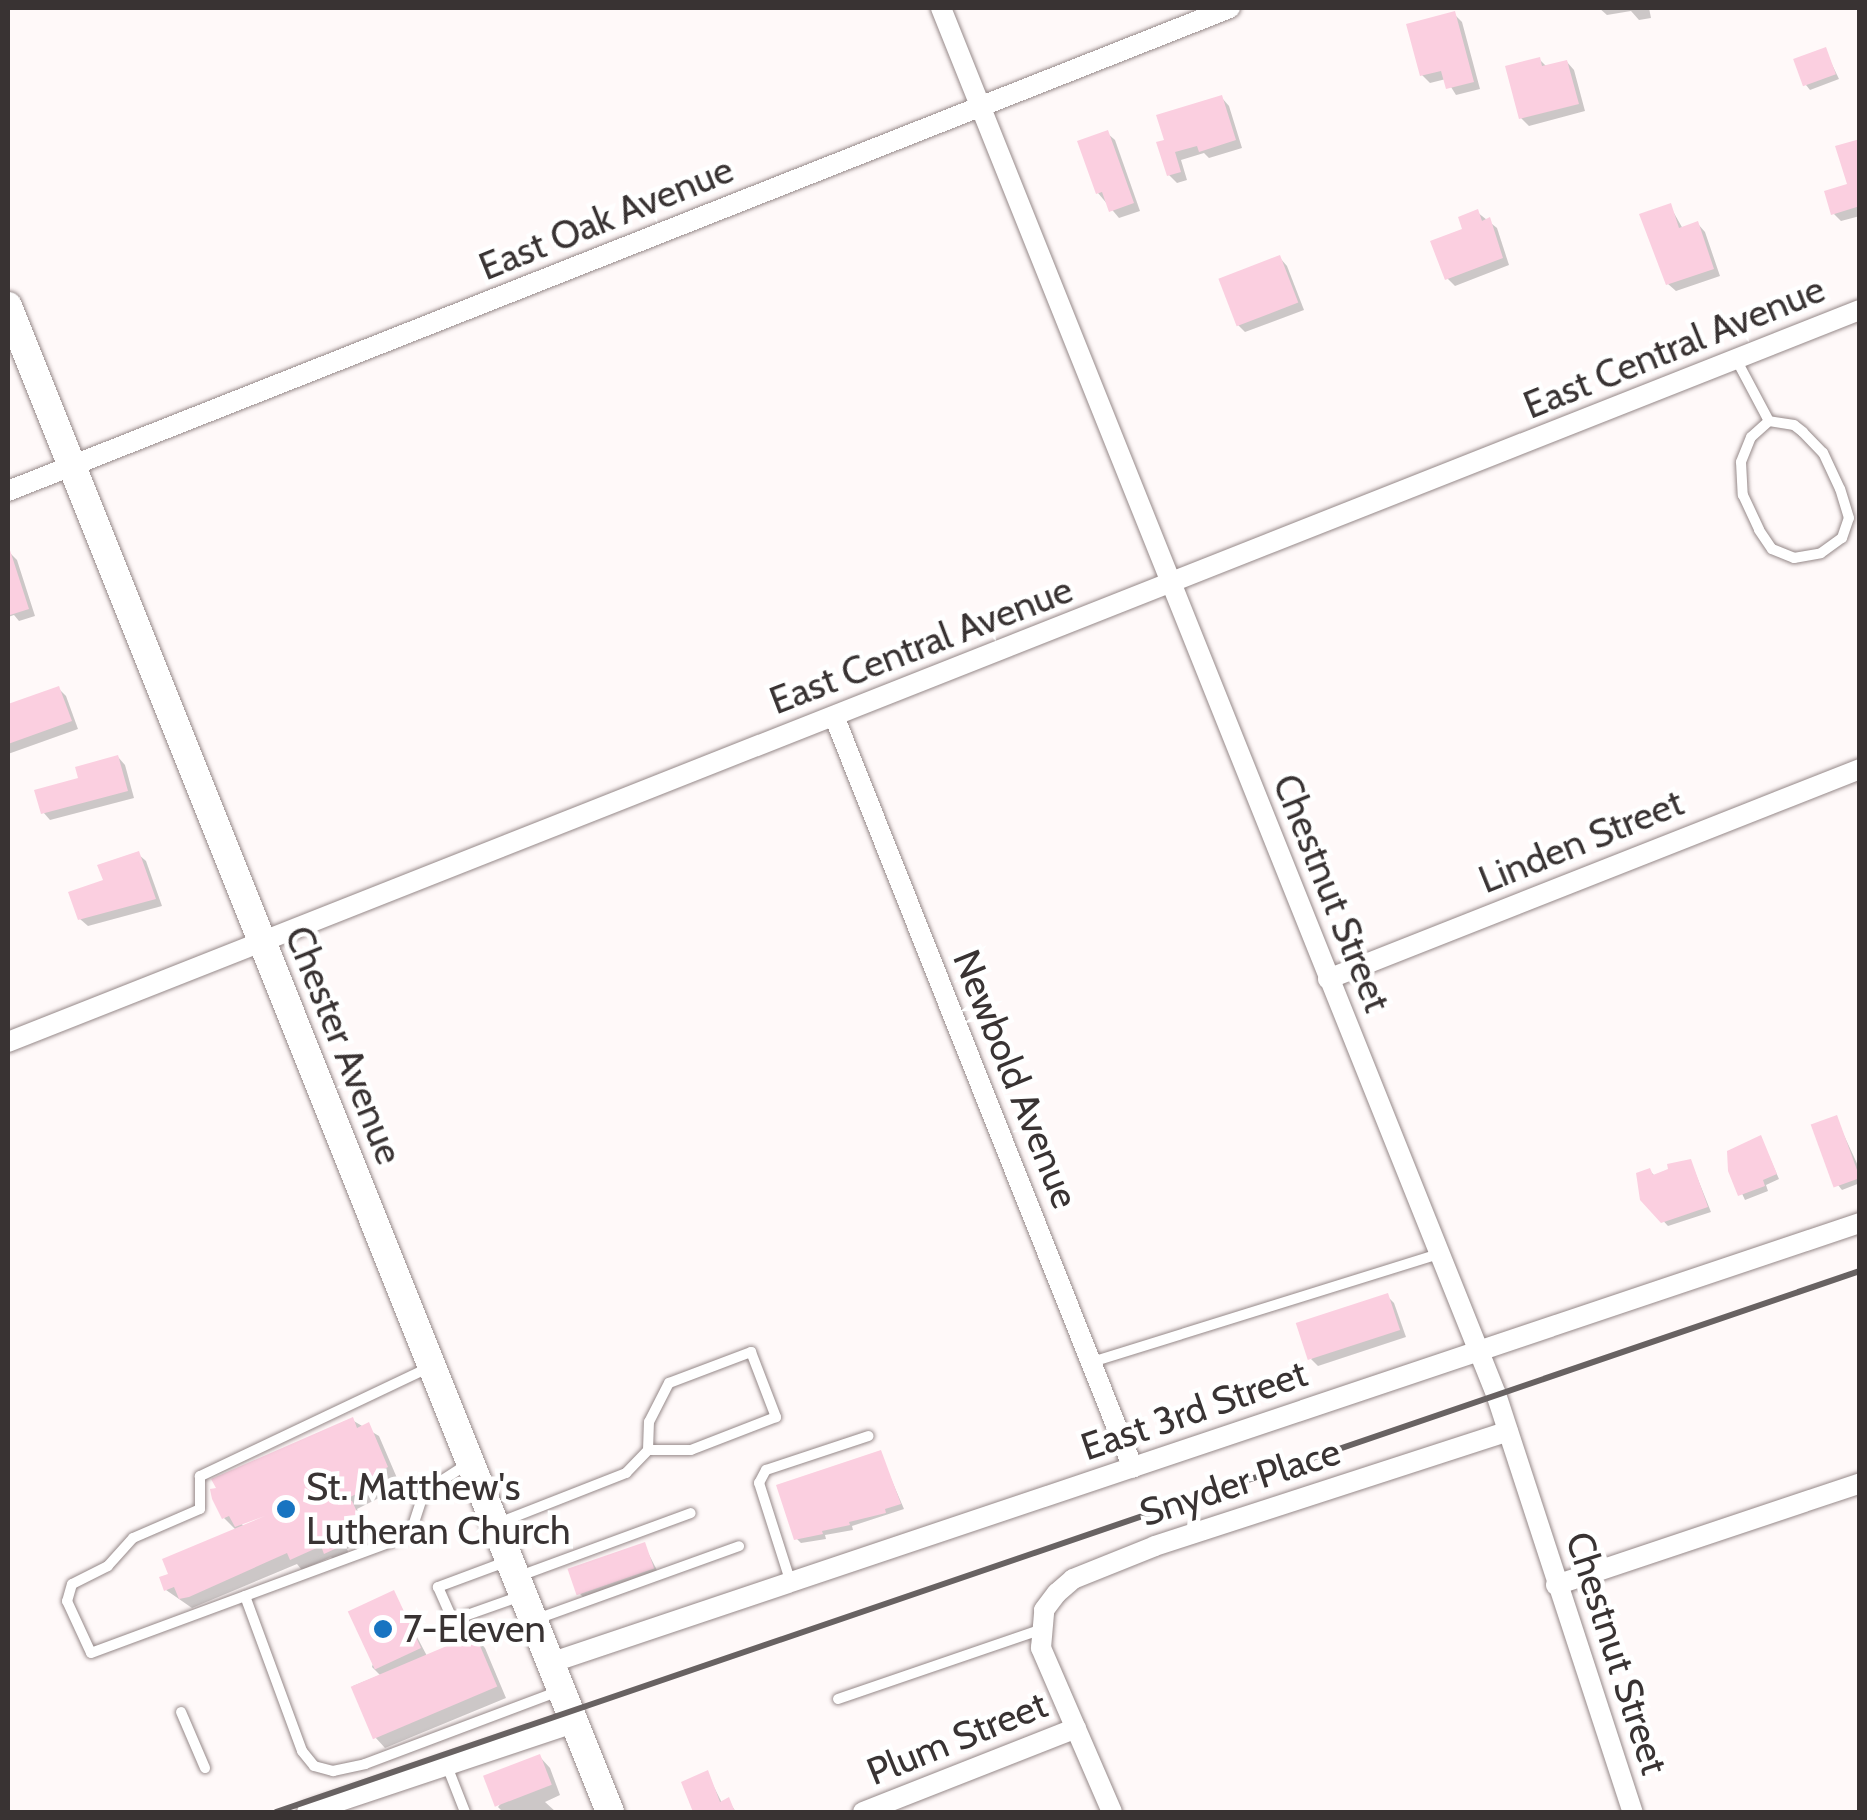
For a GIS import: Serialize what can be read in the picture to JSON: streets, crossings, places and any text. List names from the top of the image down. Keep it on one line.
{"streets":{"main road":["Chester Avenue"],"street":["East Oak Avenue","East Central Avenue","Linden Street","Chestnut Street","Newbold Avenue","East 3rd Street","Snyder Place","Plum Street"]},"crossings":[["East Oak Avenue","Chestnut Street"],["East Oak Avenue","Chester Avenue"],["East Central Avenue","Chestnut Street"],["East Central Avenue","Chester Avenue"],["East Central Avenue","Newbold Avenue"],["Linden Street","Chestnut Street"],["Chestnut Street","East 3rd Street"],["Chestnut Street","Snyder Place"],["Chester Avenue","East 3rd Street"],["Newbold Avenue","East 3rd Street"]],"places":["St. Matthew's Lutheran Church","7-Eleven"]}
